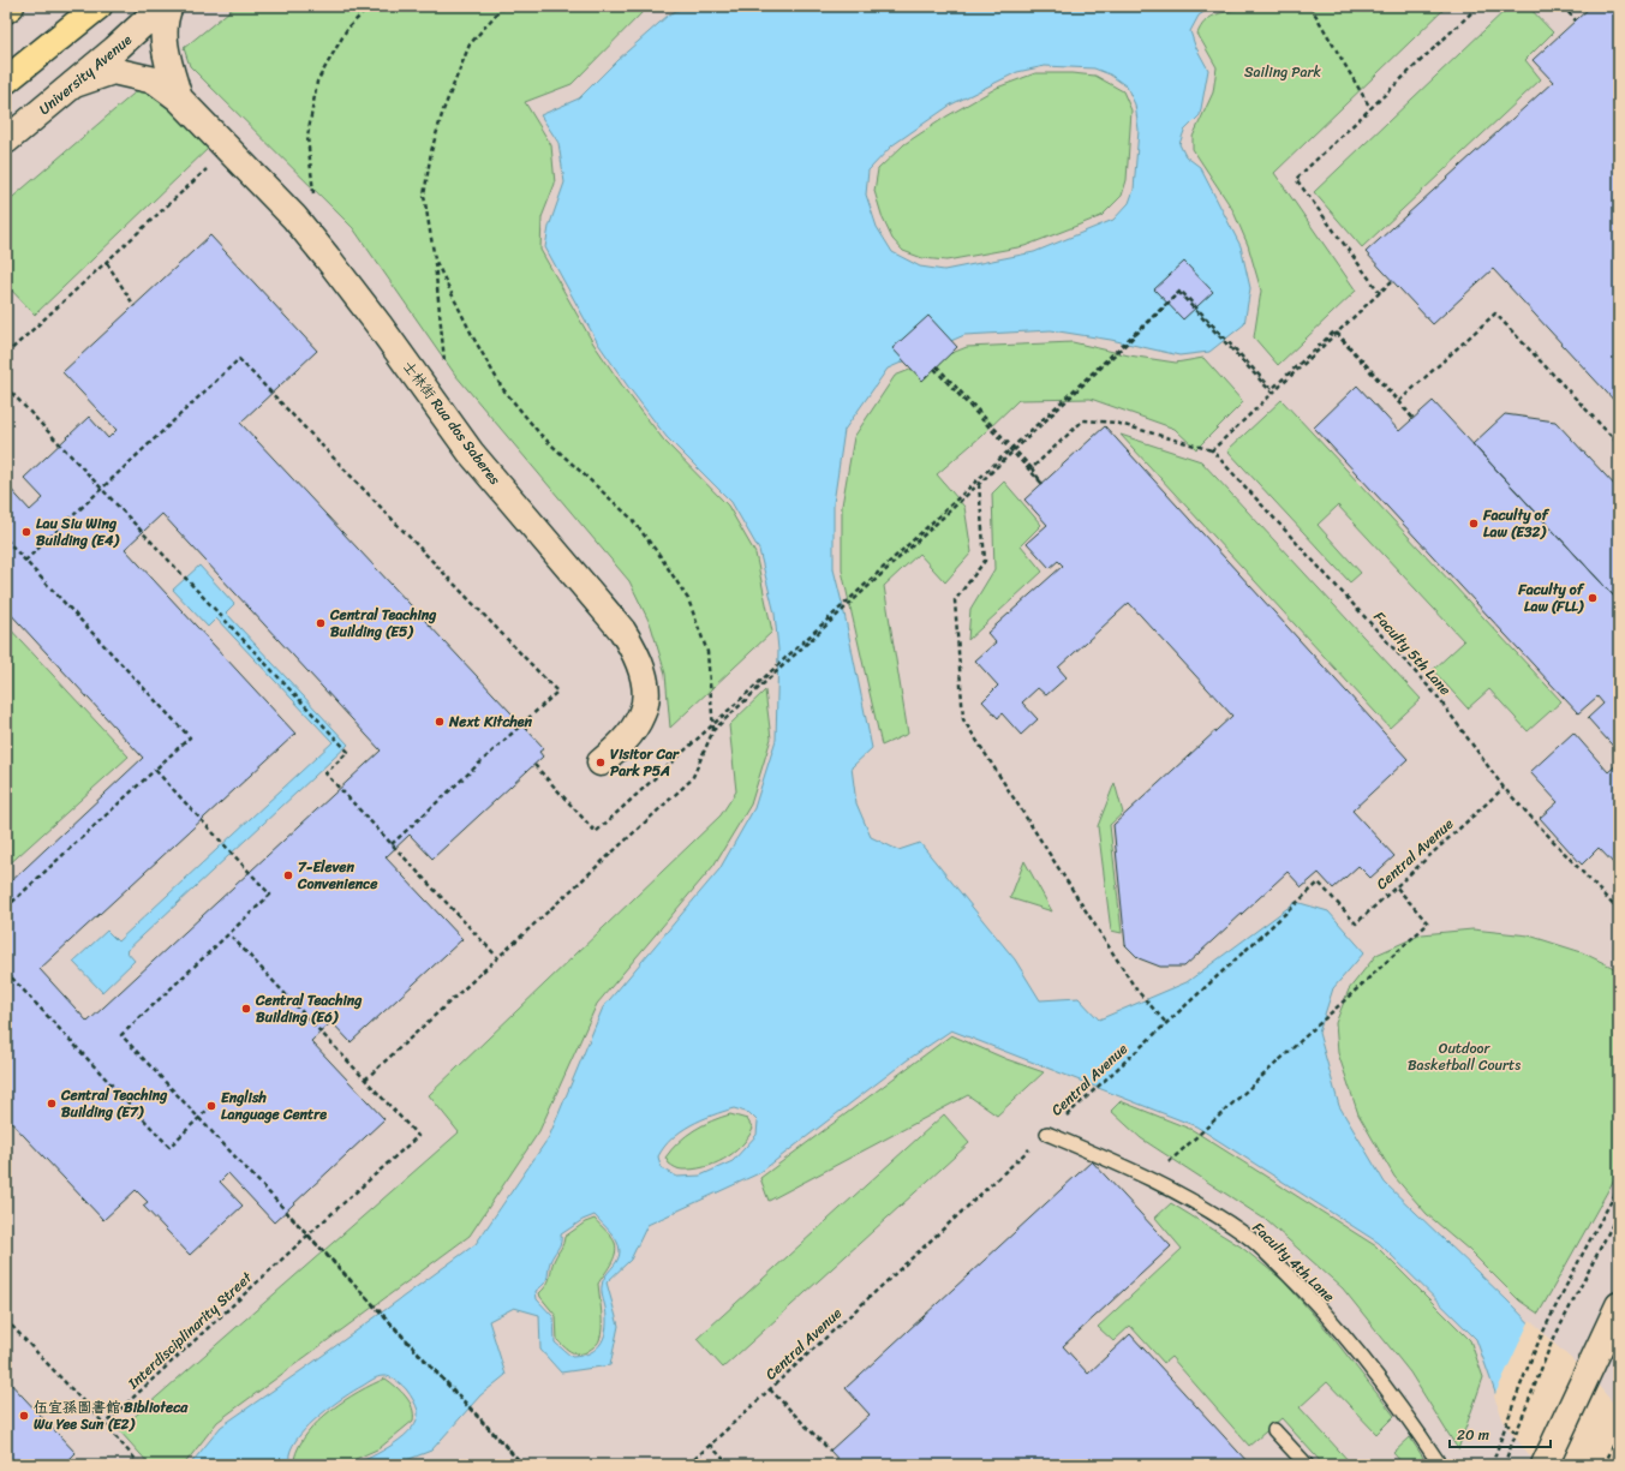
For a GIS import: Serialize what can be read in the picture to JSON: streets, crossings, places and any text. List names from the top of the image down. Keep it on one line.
{"streets":{"street":["University Avenue","士林街 Rua dos Saberes"],"lane":["Faculty 4th Lane"],"path":["Faculty 5th Lane","Central Avenue","Interdisciplinarity Street"]},"crossings":[["University Avenue","士林街 Rua dos Saberes"],["Faculty 5th Lane","Central Avenue"],["Central Avenue","Faculty 4th Lane"]],"parks":["Sailing Park","Outdoor Basketball Courts"],"places":["Faculty of Law (E32)","Lau Siu Wing Building (E4)","Faculty of Law (FLL)","Central Teaching Building (E5)","Next Kitchen","Visitor Car Park P5A","7-Eleven Convenience","Central Teaching Building (E6)","Central Teaching Building (E7)","English Language Centre","伍宜孫圖書館 Biblioteca Wu Yee Sun (E2)"],"scale_bar":"20 m"}
